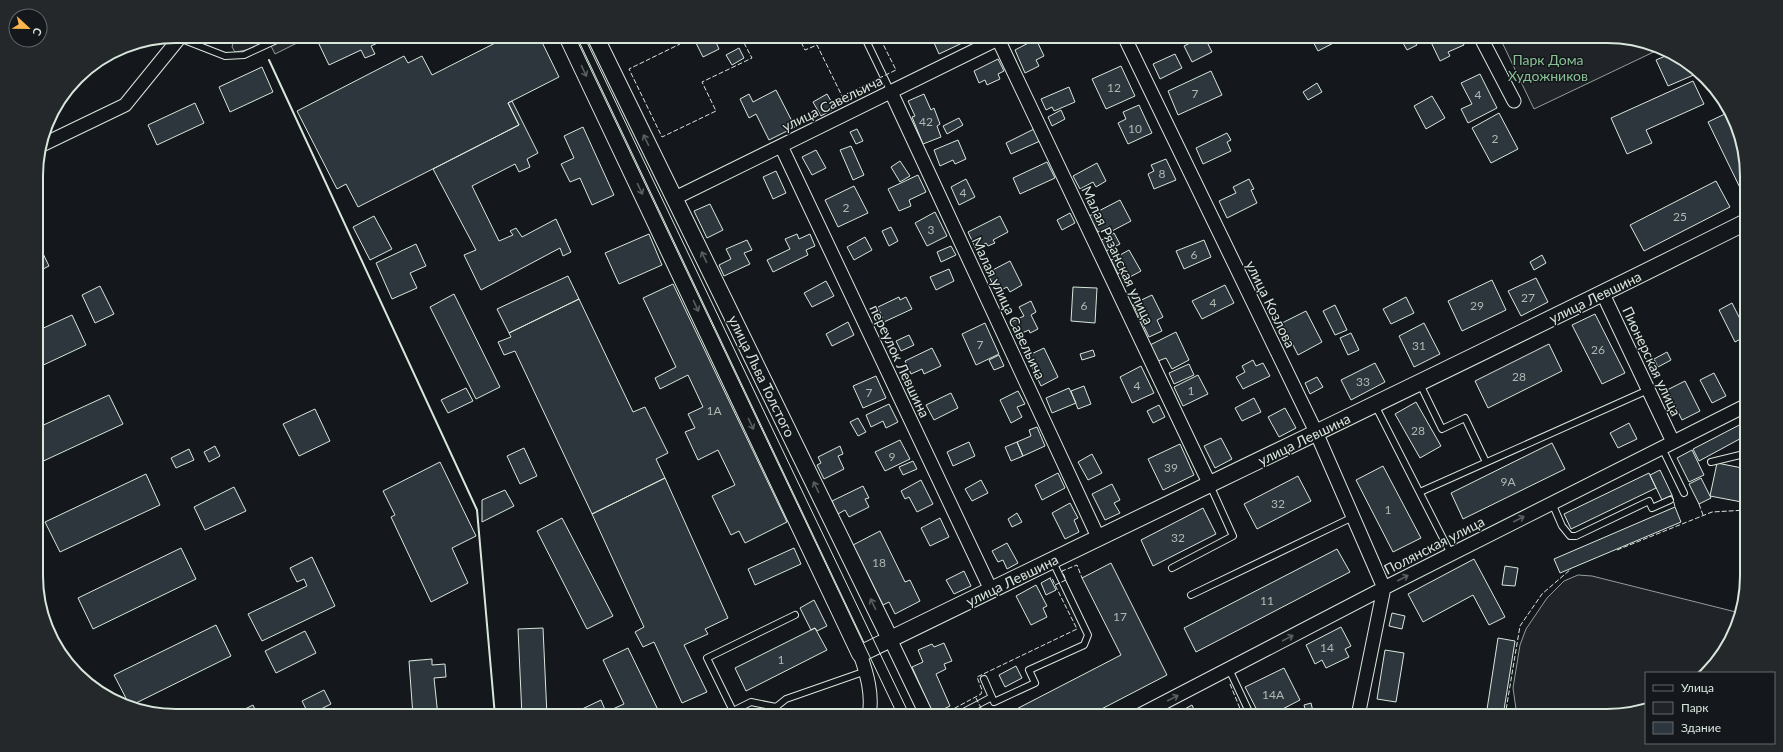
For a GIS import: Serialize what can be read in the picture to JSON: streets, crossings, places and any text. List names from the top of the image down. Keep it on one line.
{"streets":{"street":["улица Савельича","Малая Рязанская улица","улица Левшина","улица Козлова","Малая улица Савельича","переулок Левшина","Пионерская улица","улица Льва Толстого","Полянская улица"]},"crossings":[["улица Савельича","Малая улица Савельича"],["улица Савельича","переулок Левшина"],["улица Савельича","улица Льва Толстого"],["Малая Рязанская улица","улица Левшина"],["улица Левшина","улица Козлова"],["улица Левшина","Малая улица Савельича"],["улица Левшина","переулок Левшина"],["улица Левшина","Пионерская улица"],["улица Левшина","улица Льва Толстого"],["улица Козлова","Полянская улица"],["Пионерская улица","Полянская улица"]],"one_way":["Полянская улица"],"parks":["Парк Дома Художников"],"house_numbers":["12","7","4","42","10","2","8","4","2","25","3","6","27","4","6","29","7","31","26","28","33","4","1","7","1А","28","9","39","9А","32","1","32","18","11","17","14","1","14А"],"legend":["Улица","Парк","Здание"],"north":"right"}
